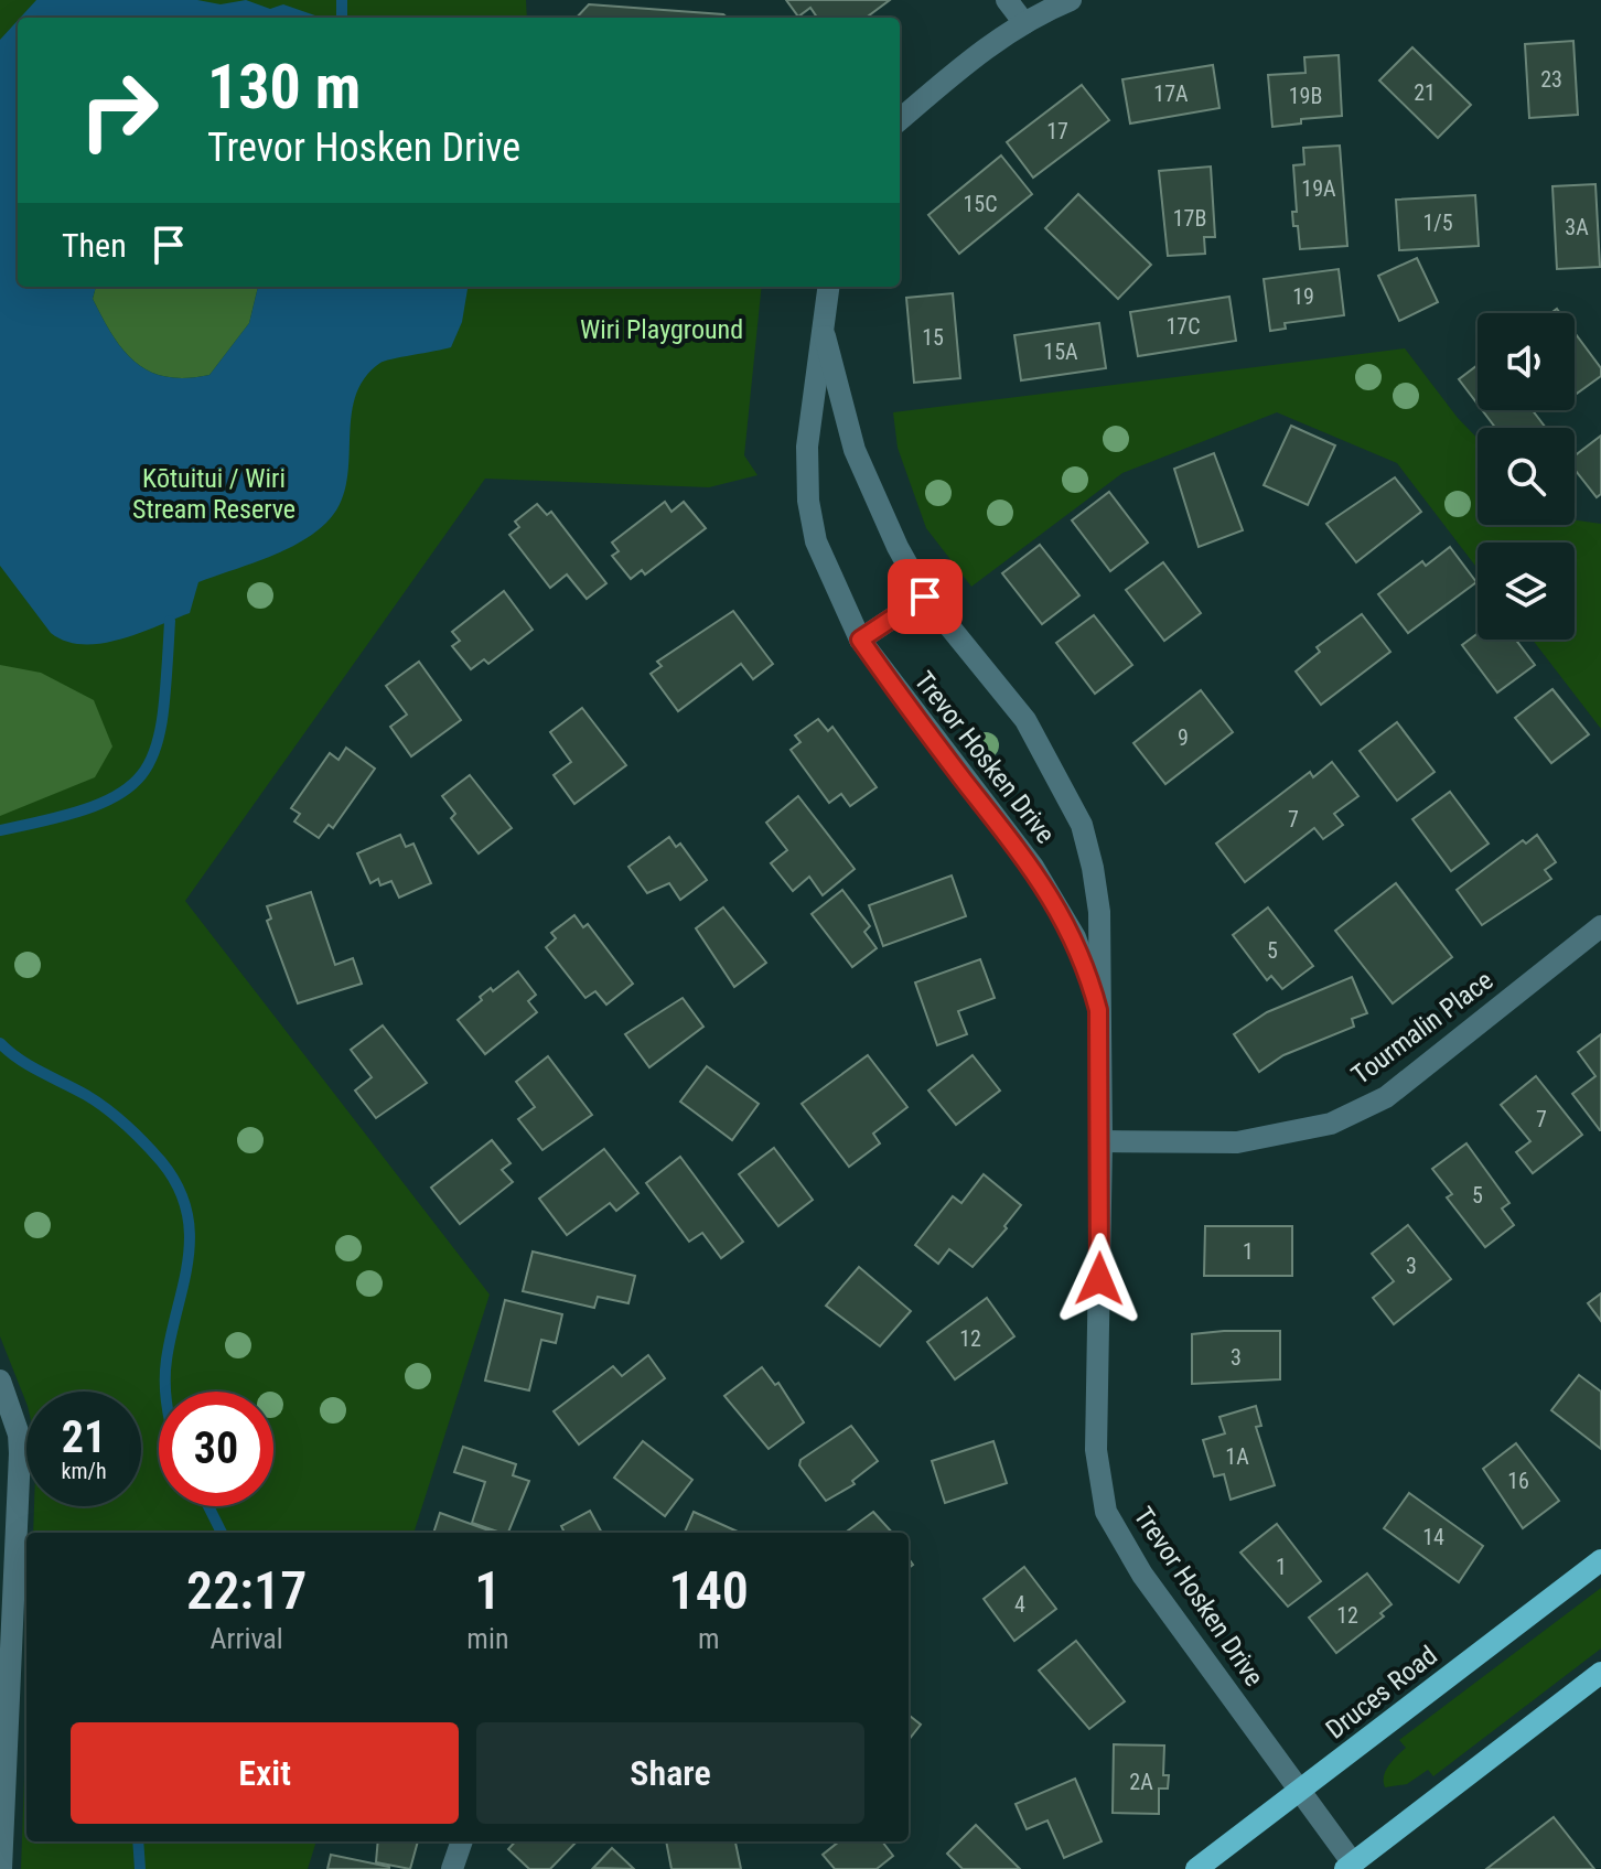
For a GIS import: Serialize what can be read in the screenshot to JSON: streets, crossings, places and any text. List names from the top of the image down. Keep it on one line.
{"streets":{"main road":["Druces Road"],"street":["Trevor Hosken Drive","Tourmalin Place"]},"crossings":[["Trevor Hosken Drive","Tourmalin Place"],["Trevor Hosken Drive","Druces Road"]],"parks":["Wiri Playground","Kōtuitui / Wiri Stream Reserve"],"house_numbers":["23","21","17A","19B","17","19A","15C","17B","1/5","3A","19","17C","15","15A","9","7","5","7","5","1","3","12","3","1A","16","14","1","4","12","2A"],"page":{"turn":["130 m","Trevor Hosken Drive"],"then":"Then","speed":"21 km/h","limit":"30","eta":["22:17","Arrival","1","min","140","m"],"buttons":["Exit","Share"]}}
